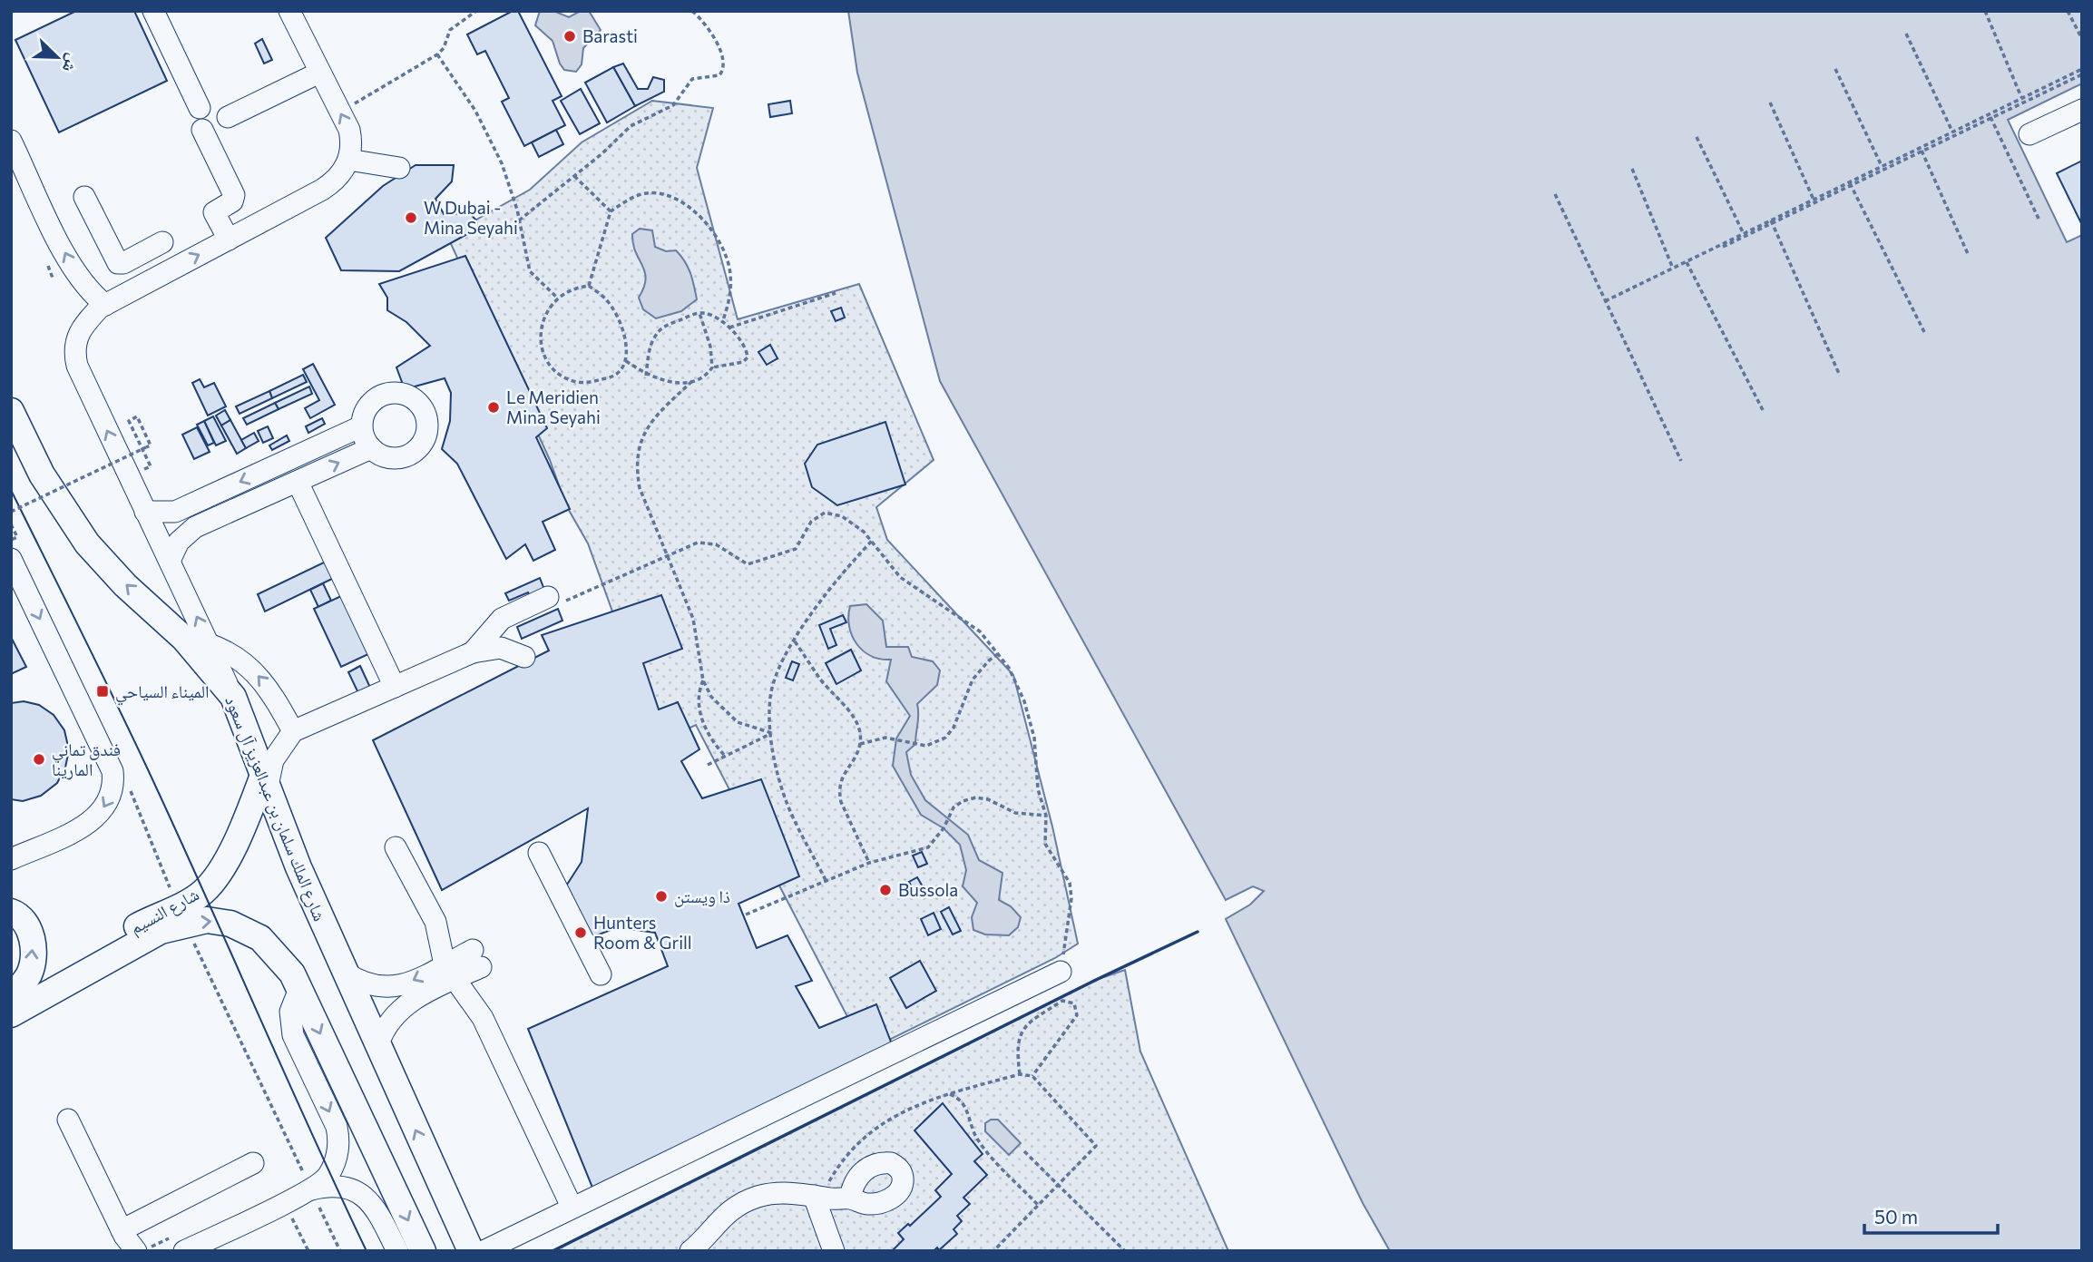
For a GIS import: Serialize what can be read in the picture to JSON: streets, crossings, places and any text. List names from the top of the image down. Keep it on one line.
{"streets":{"main road":["شارع الملك سلمان بن عبدالعزيز آل سعود","شارع النسيم"]},"crossings":[["شارع الملك سلمان بن عبدالعزيز آل سعود","شارع النسيم"]],"places":{"other":["Barasti","W Dubai - Mina Seyahi","Le Meridien Mina Seyahi","فندق تماني المارينا","Bussola","ذا ويستن","Hunters Room & Grill"],"transit":["الميناء السياحي"]},"scale_bar":"50 m","north":"bottom right"}
